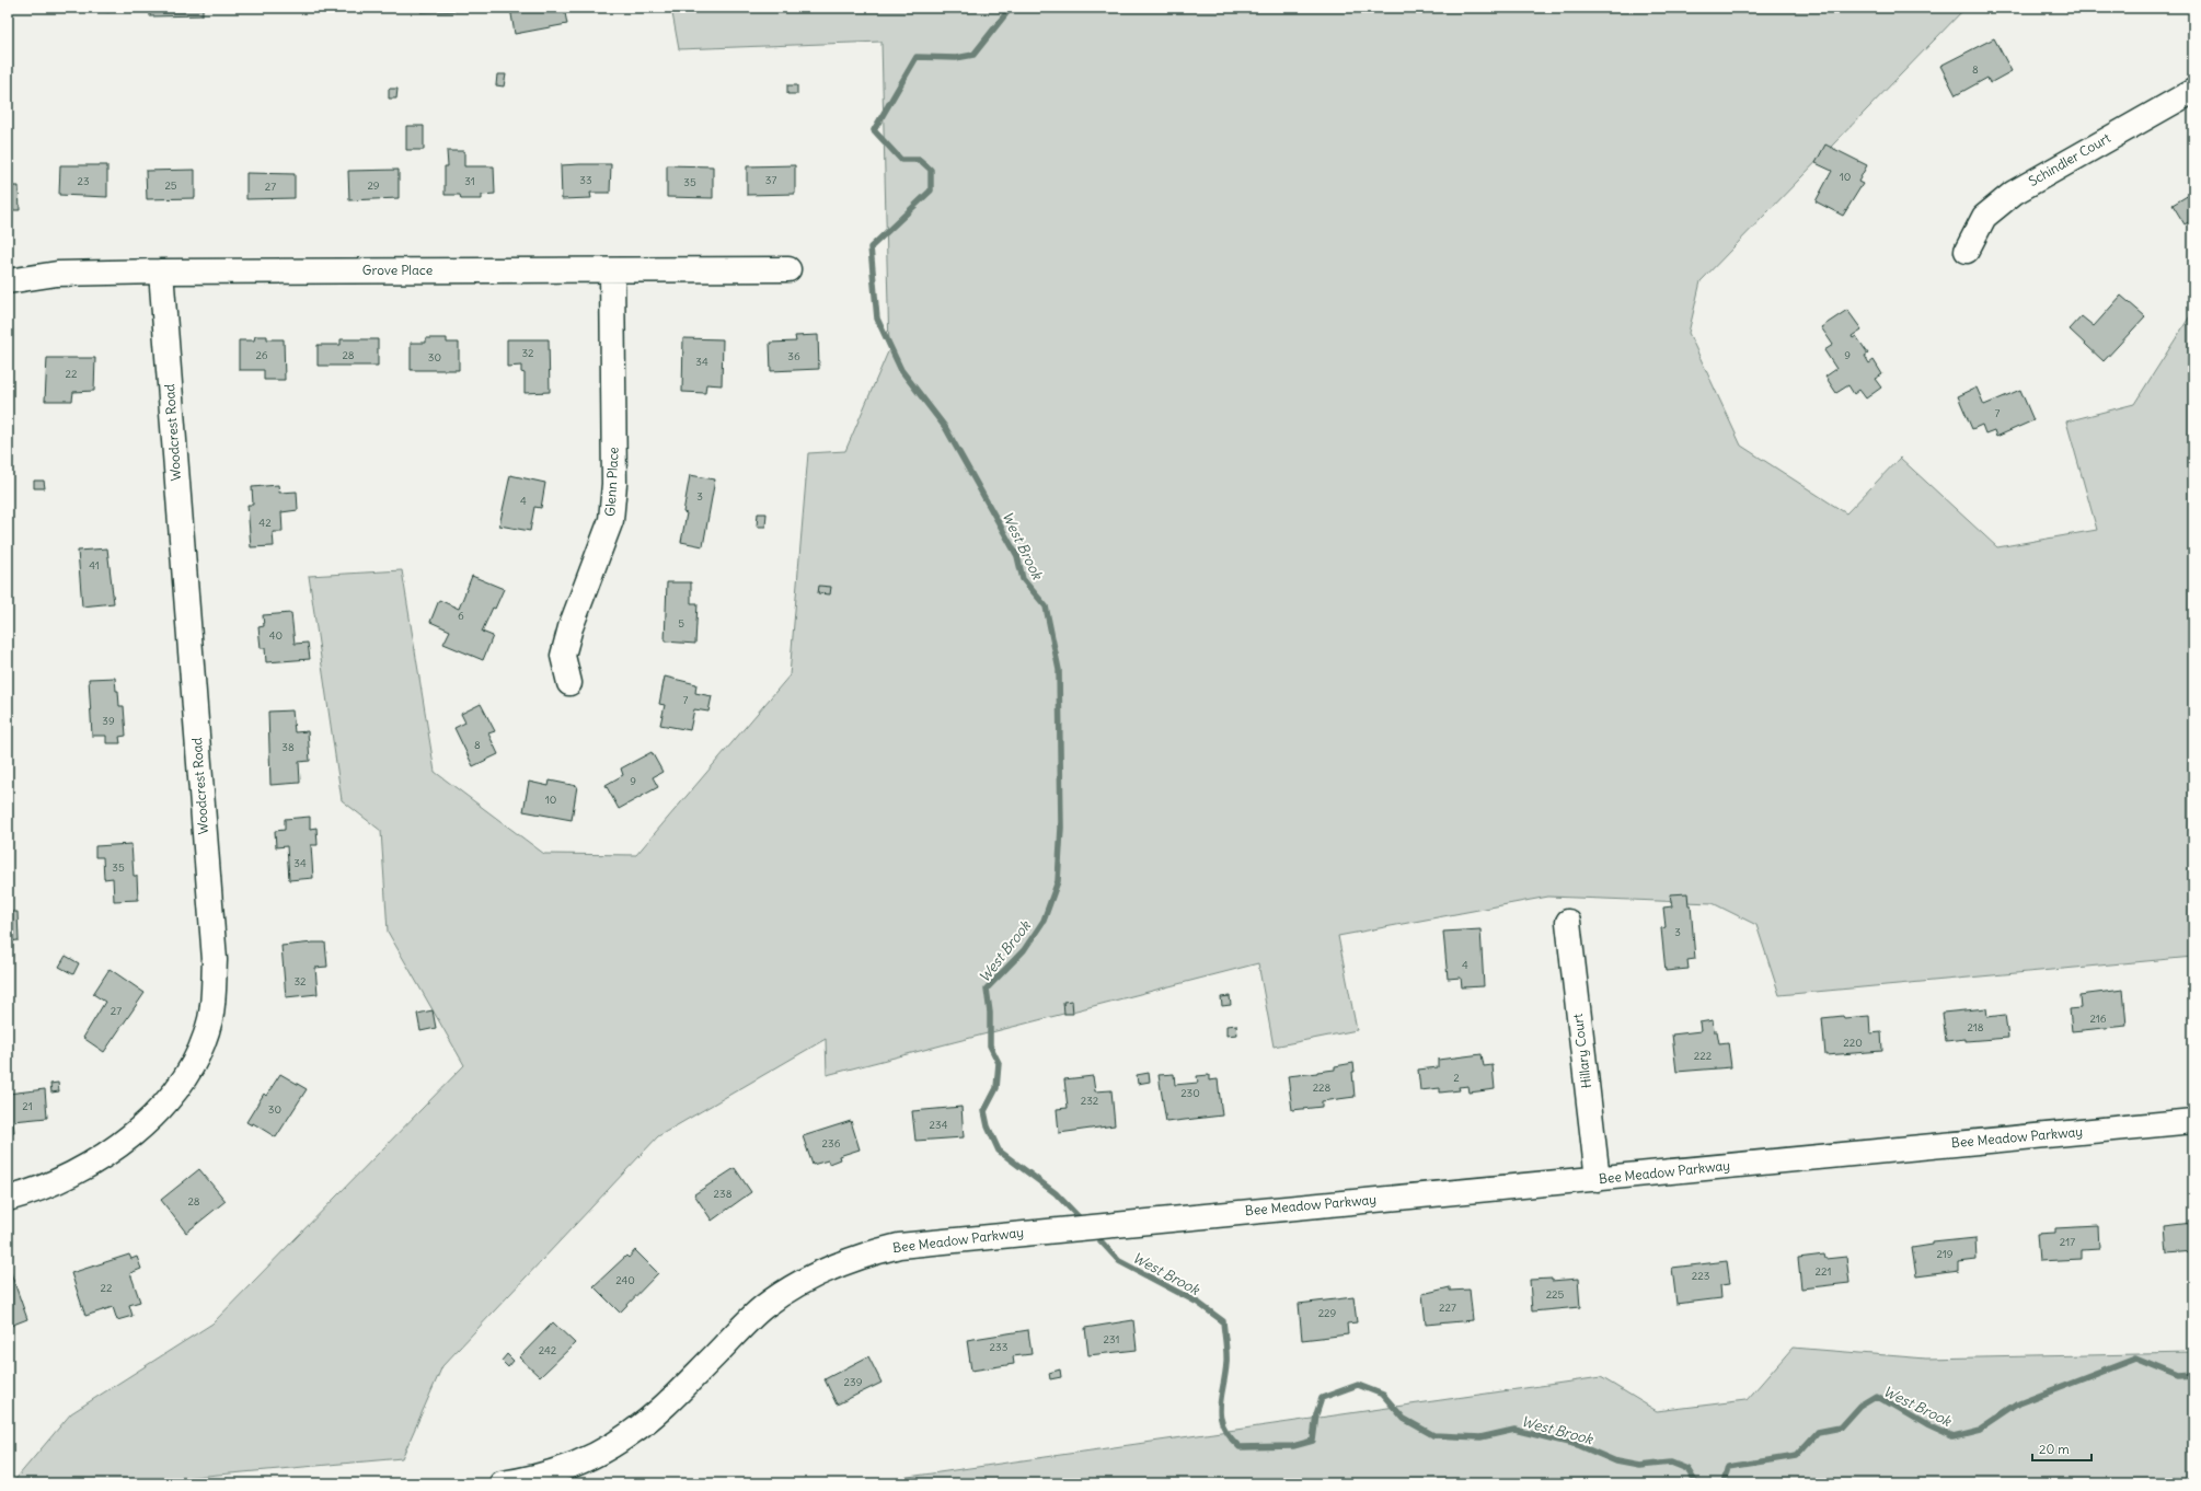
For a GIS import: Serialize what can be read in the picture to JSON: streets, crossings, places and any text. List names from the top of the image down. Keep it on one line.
{"streets":{"street":["Schindler Court","Grove Place","Woodcrest Road","Glenn Place","Hillary Court","Bee Meadow Parkway"]},"crossings":[["Grove Place","Woodcrest Road"],["Grove Place","Glenn Place"],["Hillary Court","Bee Meadow Parkway"]],"water":["West Brook"],"house_numbers":["8","10","33","37","23","31","35","25","29","27","32","26","28","9","36","30","34","22","7","3","4","42","41","6","5","40","7","39","8","38","9","10","34","35","3","4","32","27","216","218","220","222","2","228","230","232","21","30","234","236","238","28","217","219","221","223","240","22","225","227","229","231","233","242","239"],"scale_bar":"20 m"}
